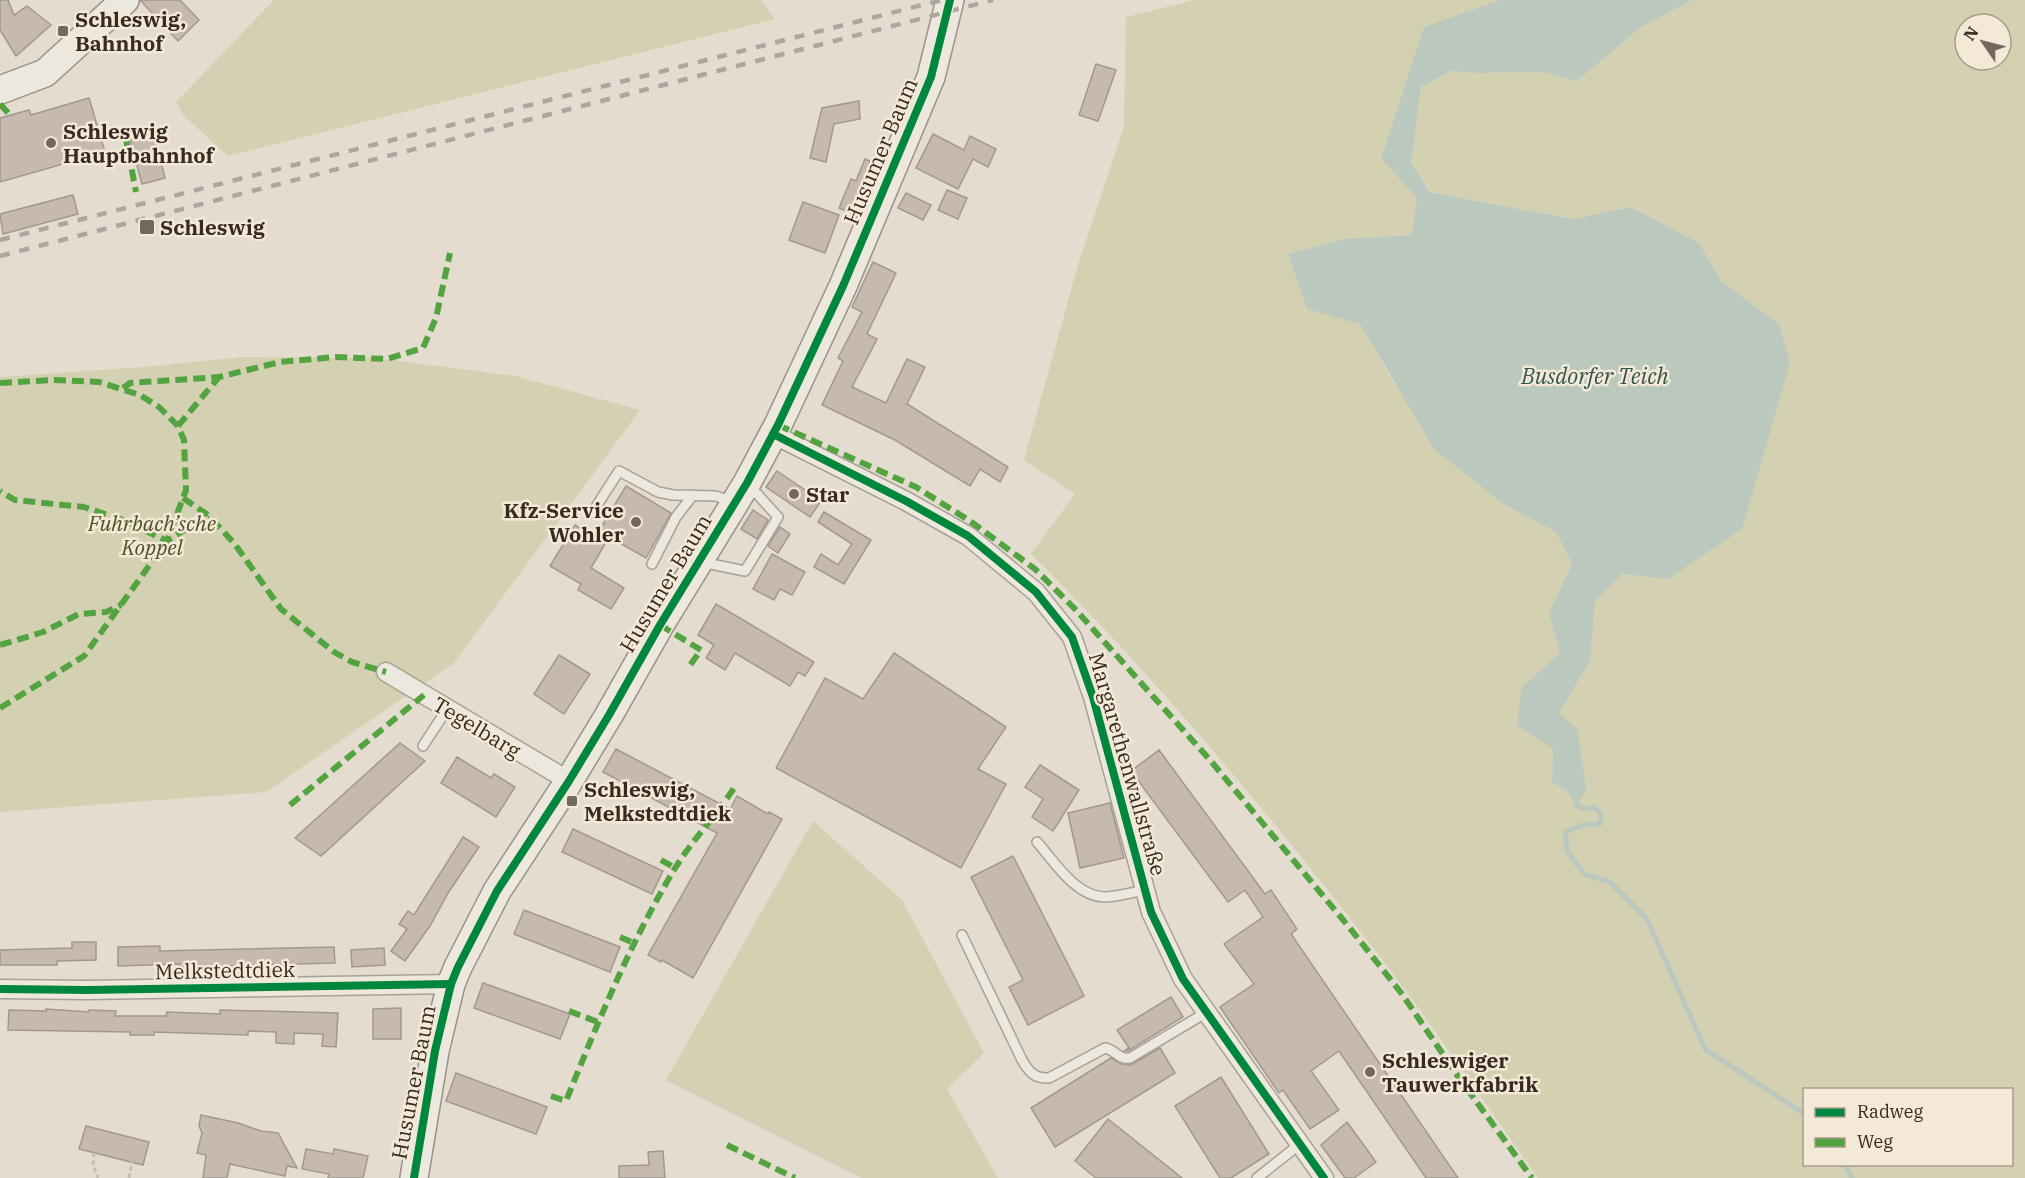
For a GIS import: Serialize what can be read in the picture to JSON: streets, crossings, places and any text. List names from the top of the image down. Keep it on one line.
{"streets":{"street":["Husumer Baum","Tegelbarg","Margarethenwallstraße","Melkstedtdiek"]},"crossings":[["Husumer Baum","Tegelbarg"],["Husumer Baum","Margarethenwallstraße"],["Husumer Baum","Melkstedtdiek"]],"water":["Busdorfer Teich"],"parks":["Fuhrbach’sche Koppel"],"places":{"transit":["Schleswig, Bahnhof","Schleswig","Schleswig, Melkstedtdiek"],"other":["Schleswig Hauptbahnhof","Star","Kfz-Service Wohler","Schleswiger Tauwerkfabrik"]},"legend":["Radweg","Weg"],"north":"top left"}
